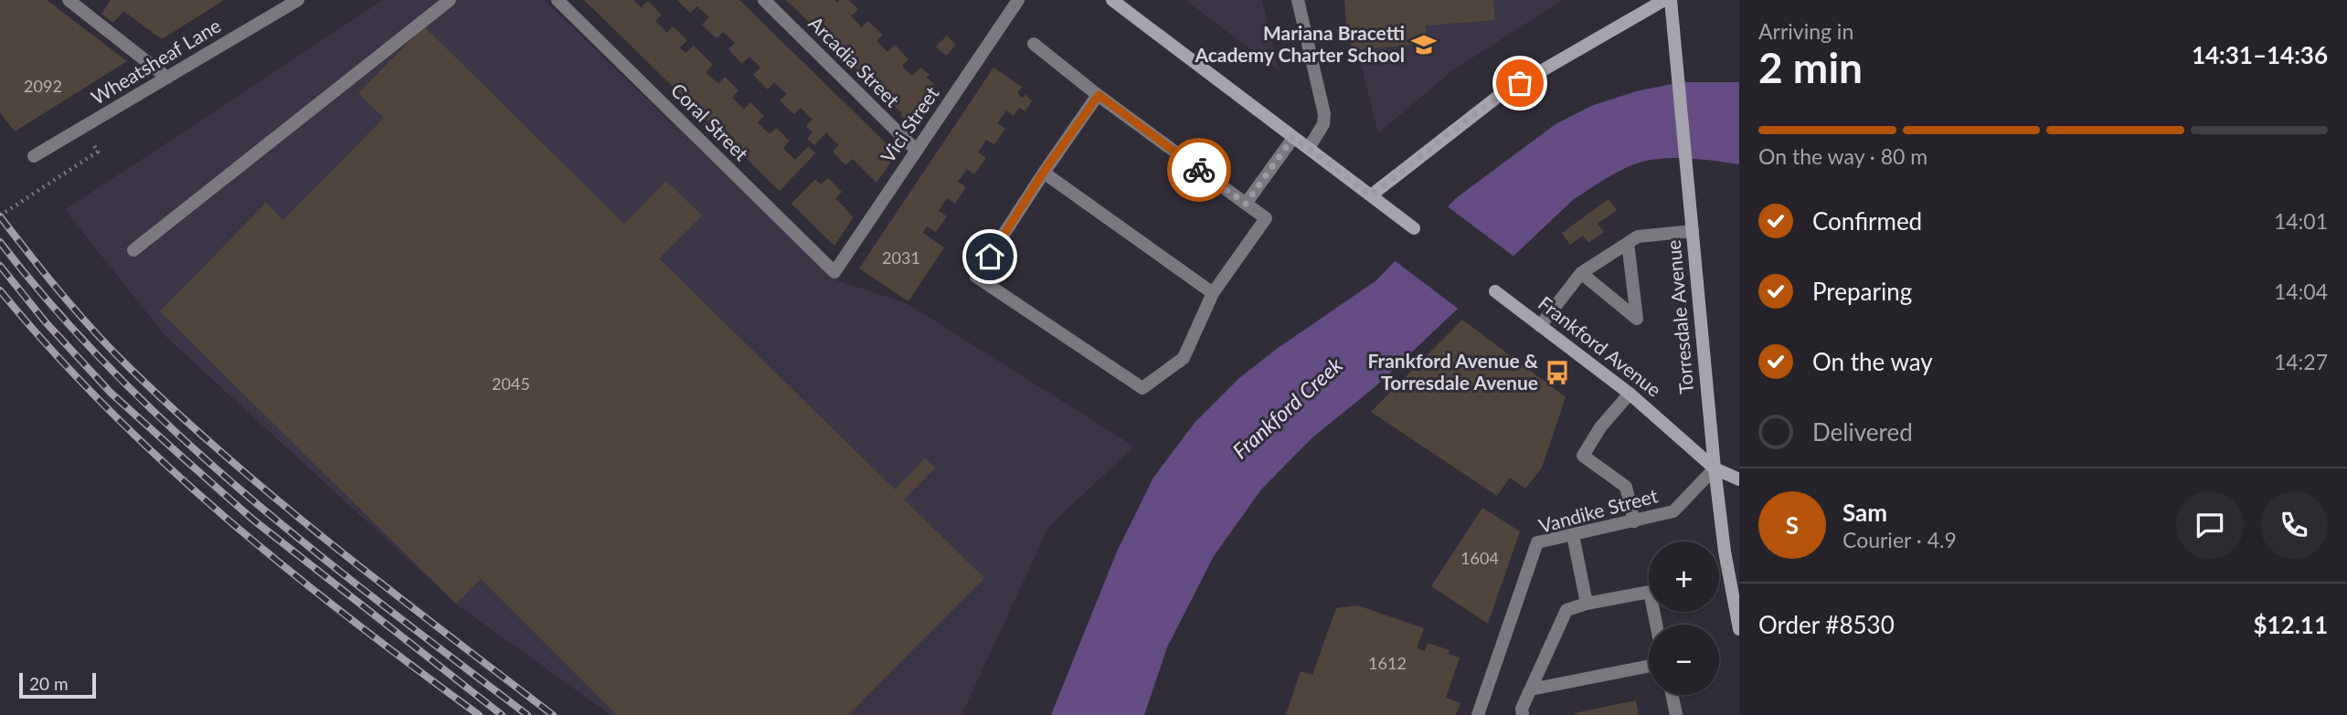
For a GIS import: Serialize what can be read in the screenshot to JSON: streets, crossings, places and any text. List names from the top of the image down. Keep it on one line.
{"streets":{"main road":["Torresdale Avenue","Frankford Avenue"],"street":["Wheatsheaf Lane","Arcadia Street","Coral Street","Vici Street","Vandike Street"]},"crossings":[["Arcadia Street","Vici Street"],["Coral Street","Vici Street"],["Torresdale Avenue","Frankford Avenue"],["Torresdale Avenue","Vandike Street"],["Frankford Avenue","Vandike Street"]],"water":["Frankford Creek"],"places":{"school or university":["Mariana Bracetti Academy Charter School"],"bus stop":["Frankford Avenue & Torresdale Avenue"]},"house_numbers":["2092","2031","2045","1604","1612"],"scale_bar":"20 m","page":{"heading":["2 min","Arriving in","14:31–14:36"],"panel":["Sam","Courier · 4.9","Order #8530","$12.11"],"bar":"On the way · 80 m","list":[["Confirmed","14:01"],["Preparing","14:04"],["On the way","14:27"],"Delivered"],"round":"S","map_buttons":["+","−"],"scale":"20 m"}}
